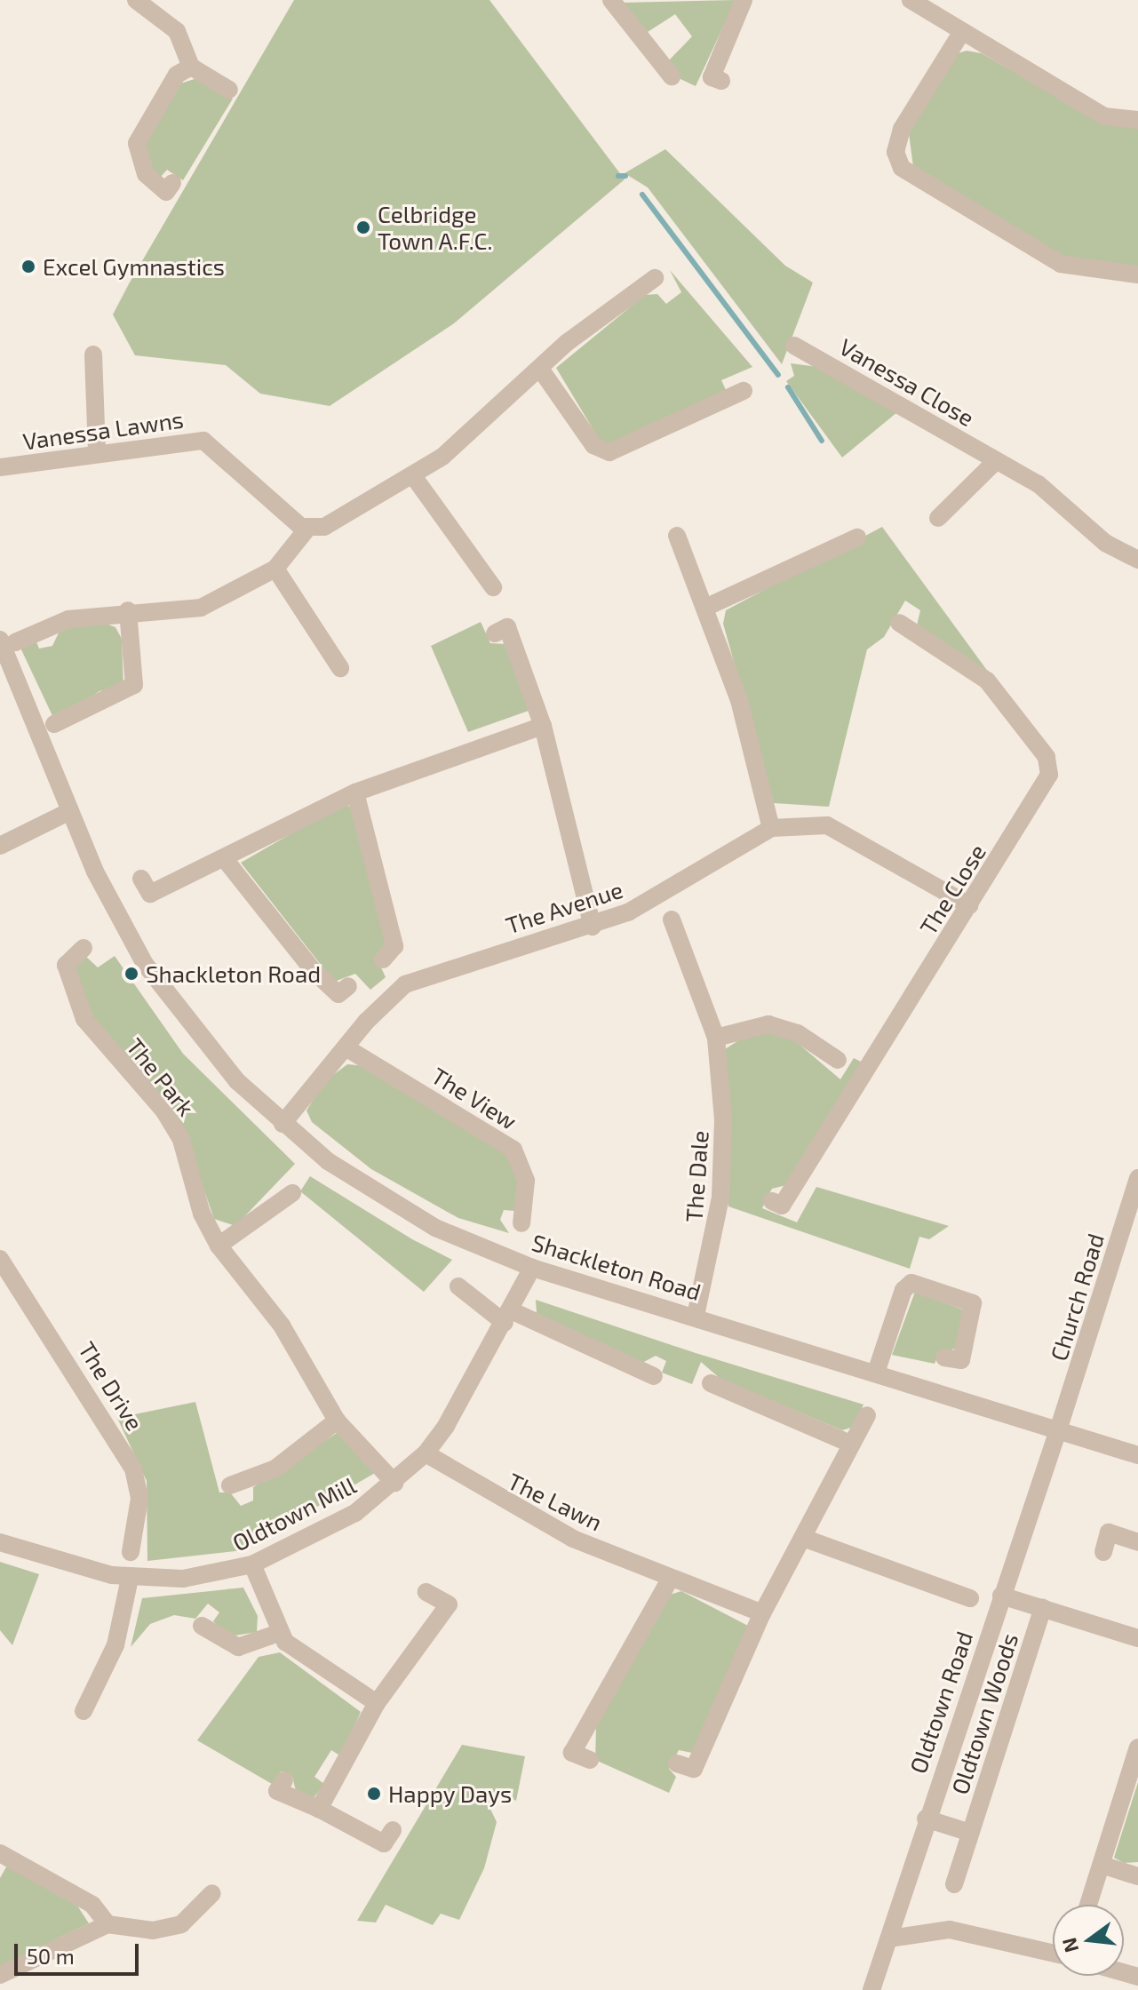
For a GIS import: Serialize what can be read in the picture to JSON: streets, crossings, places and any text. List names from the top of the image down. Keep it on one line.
{"streets":{"street":["Vanessa Close","Vanessa Lawns","The Close","The Avenue","The Park","The View","The Dale","Shackleton Road","Church Road","The Drive","The Lawn","Oldtown Mill","Oldtown Road","Oldtown Woods"]},"crossings":[["The Close","The Avenue"],["The Avenue","The View"],["The Avenue","Shackleton Road"],["The Park","Oldtown Mill"],["The Dale","Shackleton Road"],["Shackleton Road","Church Road"],["Shackleton Road","Oldtown Mill"],["Shackleton Road","Oldtown Road"],["Church Road","Oldtown Road"],["The Lawn","Oldtown Mill"],["Oldtown Road","Oldtown Woods"]],"places":["Celbridge Town A.F.C.","Excel Gymnastics","Shackleton Road","Happy Days"],"scale_bar":"50 m","north":"left"}
